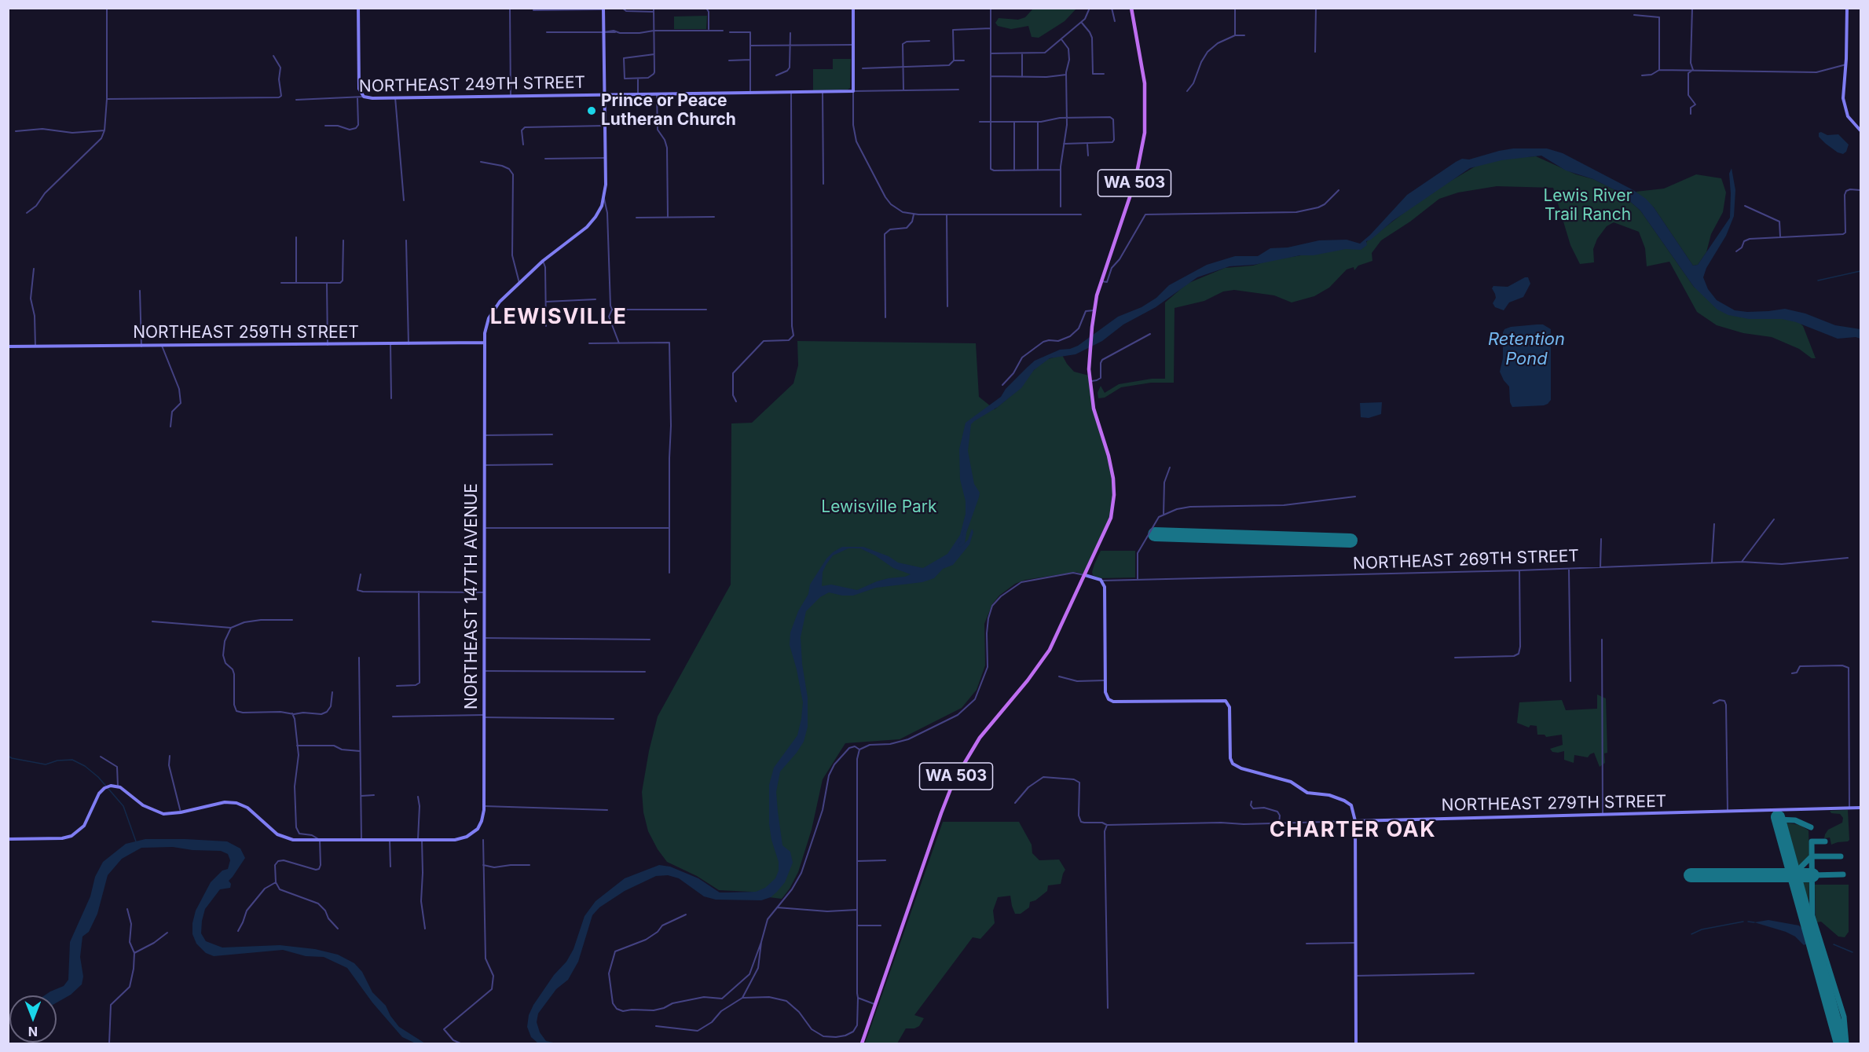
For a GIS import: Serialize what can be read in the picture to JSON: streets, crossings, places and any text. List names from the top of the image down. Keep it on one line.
{"streets":{"main road":["WA 503"],"street":["NORTHEAST 249TH STREET","NORTHEAST 259TH STREET","NORTHEAST 269TH STREET","NORTHEAST 147TH AVENUE","NORTHEAST 279TH STREET"]},"crossings":[["WA 503","NORTHEAST 269TH STREET"],["NORTHEAST 259TH STREET","NORTHEAST 147TH AVENUE"]],"districts":["LEWISVILLE","CHARTER OAK"],"water":["Retention Pond"],"parks":["Lewis River Trail Ranch","Lewisville Park"],"places":["Prince or Peace Lutheran Church"],"north":"bottom"}
